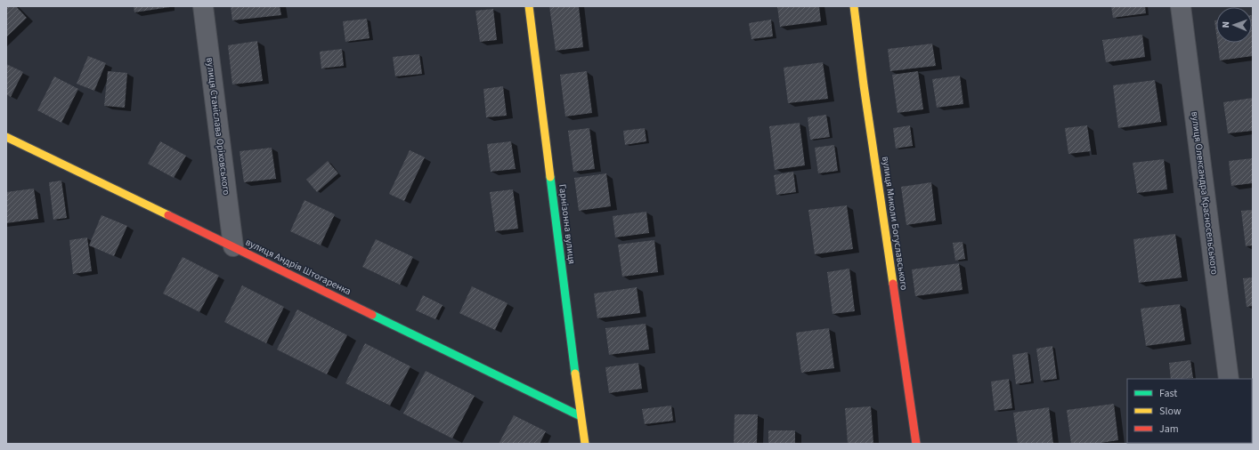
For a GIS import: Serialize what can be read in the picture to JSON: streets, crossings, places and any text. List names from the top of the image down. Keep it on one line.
{"streets":{"street":["вулиця Станіслава Оріховського","вулиця Олександра Красносельського","вулиця Миколи Богуславського","Гарнізонна вулиця","вулиця Андрія Штогаренка"]},"crossings":[["вулиця Станіслава Оріховського","вулиця Андрія Штогаренка"],["Гарнізонна вулиця","вулиця Андрія Штогаренка"]],"legend":["Fast","Slow","Jam"],"north":"left"}
